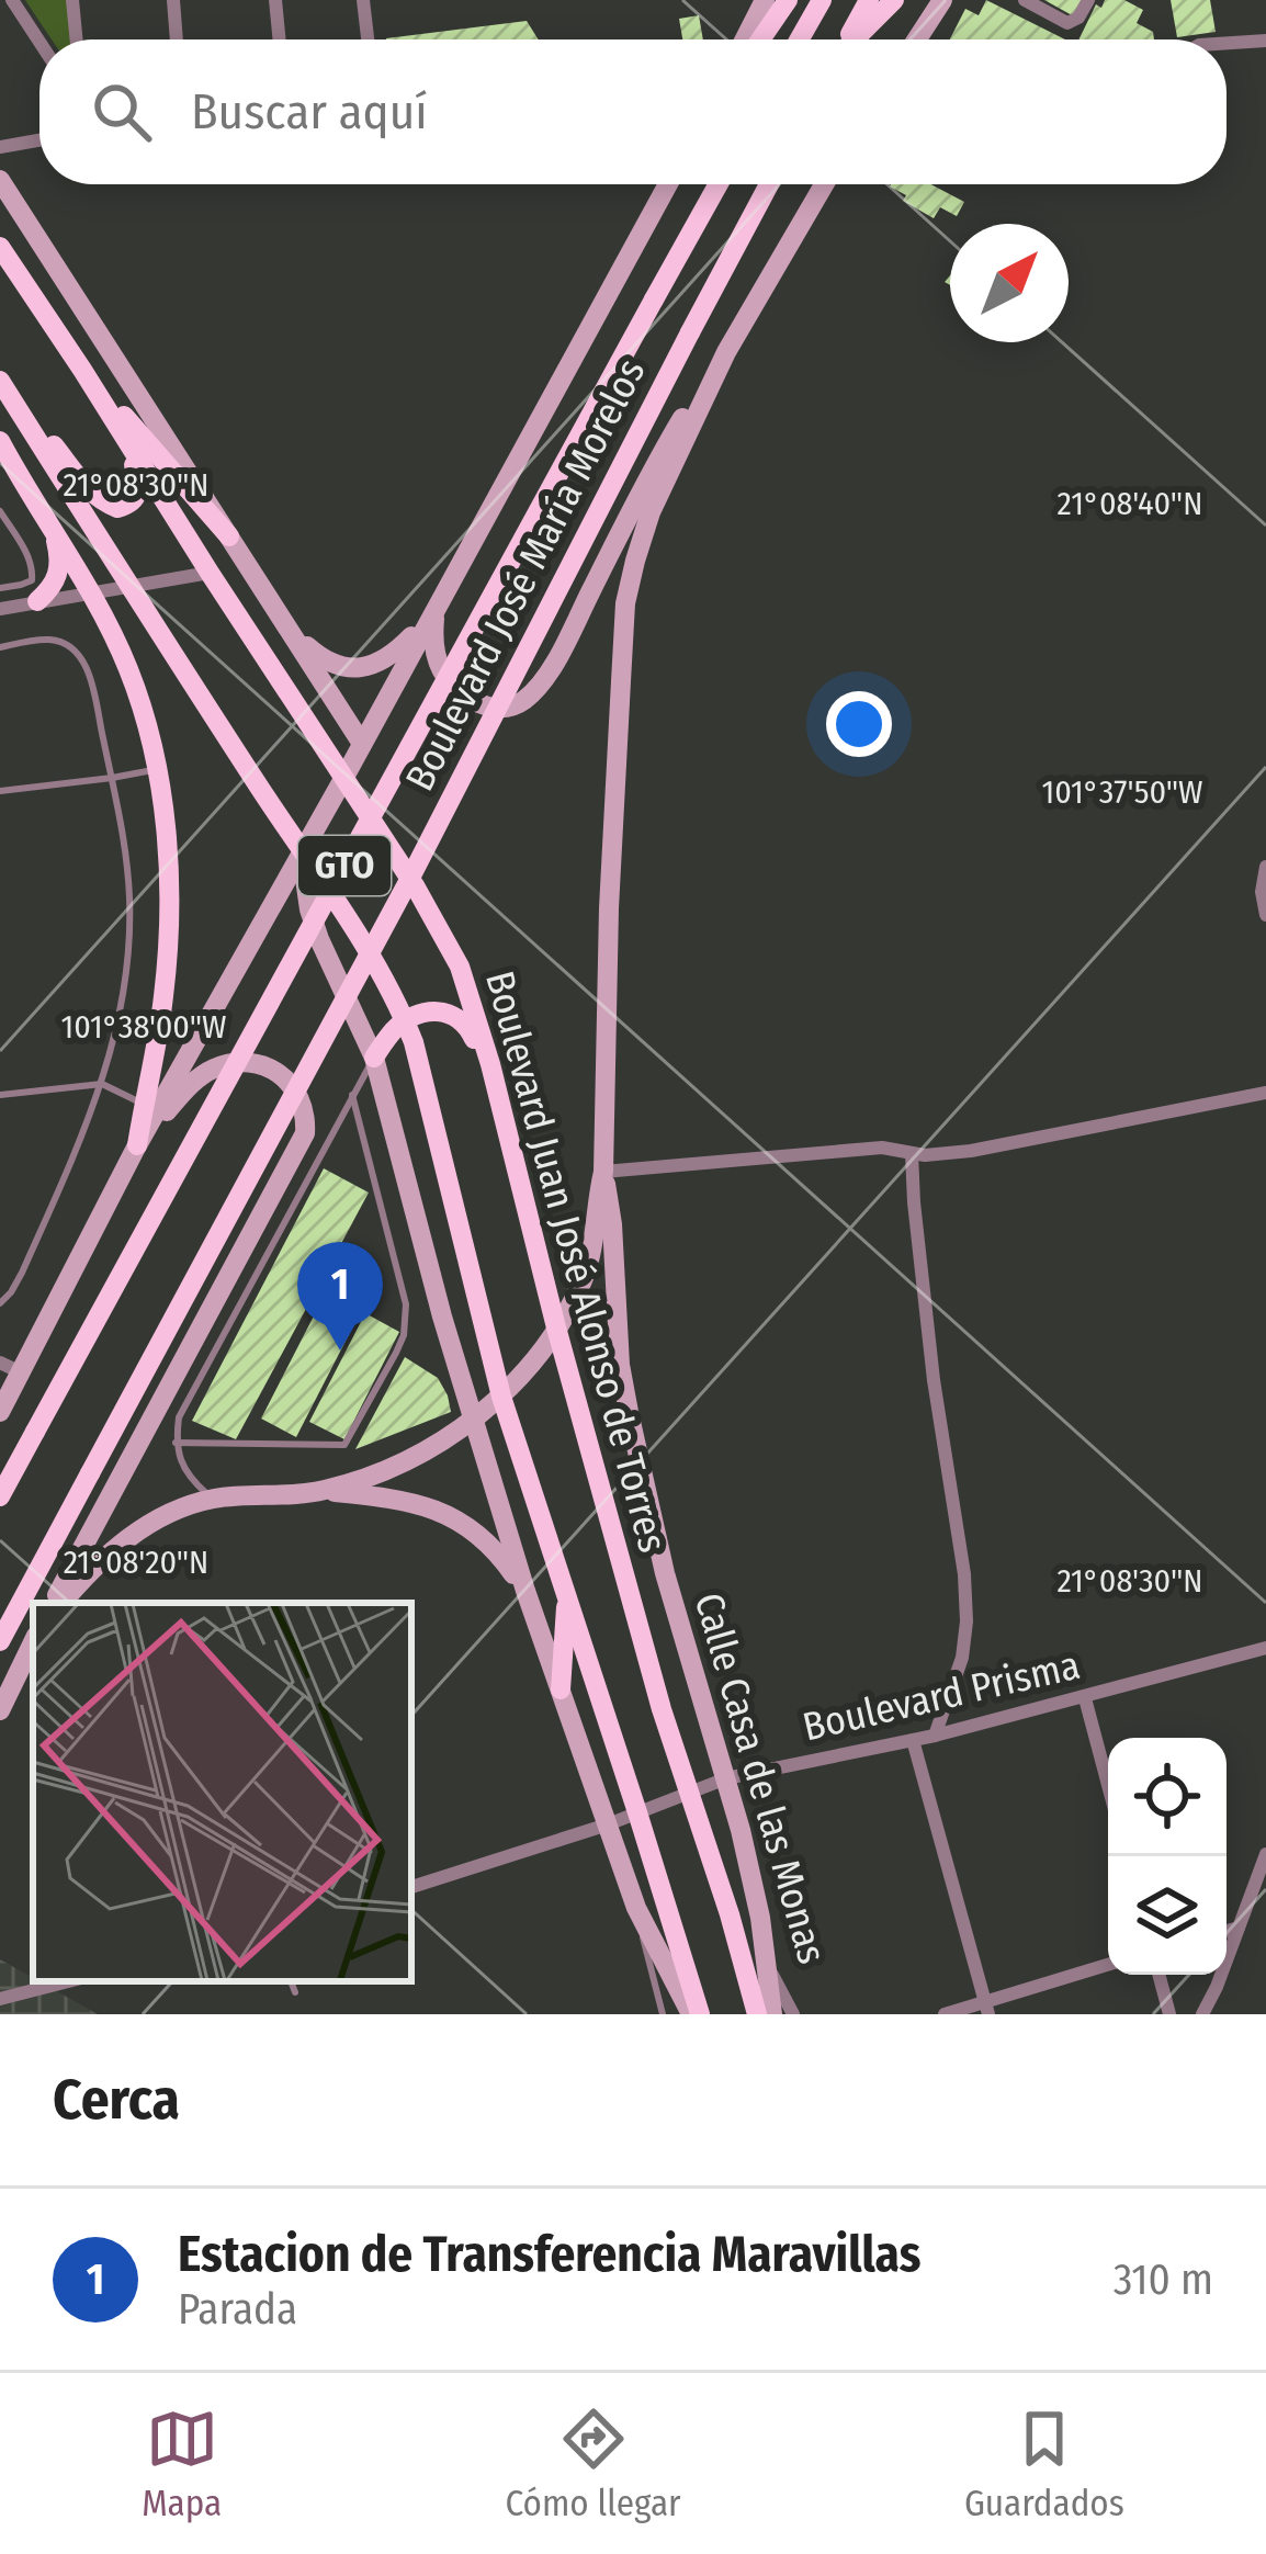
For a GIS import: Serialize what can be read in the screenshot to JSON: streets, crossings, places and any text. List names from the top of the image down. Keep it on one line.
{"streets":{"main road":["Boulevard José María Morelos","GTO","Boulevard Juan José Alonso de Torres"],"street":["Boulevard Prisma","Calle Casa de las Monas"]},"crossings":[["Boulevard Juan José Alonso de Torres","Boulevard Prisma"],["Boulevard Prisma","Calle Casa de las Monas"]],"north":"top right","page":{"search":"Buscar aquí","pins":"1","heading":"Cerca","list":[{"mark":"1","name":"Estacion de Transferencia Maravillas","note":"Parada","value":"310 m"}],"nav":["Mapa","Cómo llegar","Guardados"]},"coordinates":["21°08'30\"N","21°08'40\"N","101°37'50\"W","101°38'00\"W","21°08'20\"N"]}
